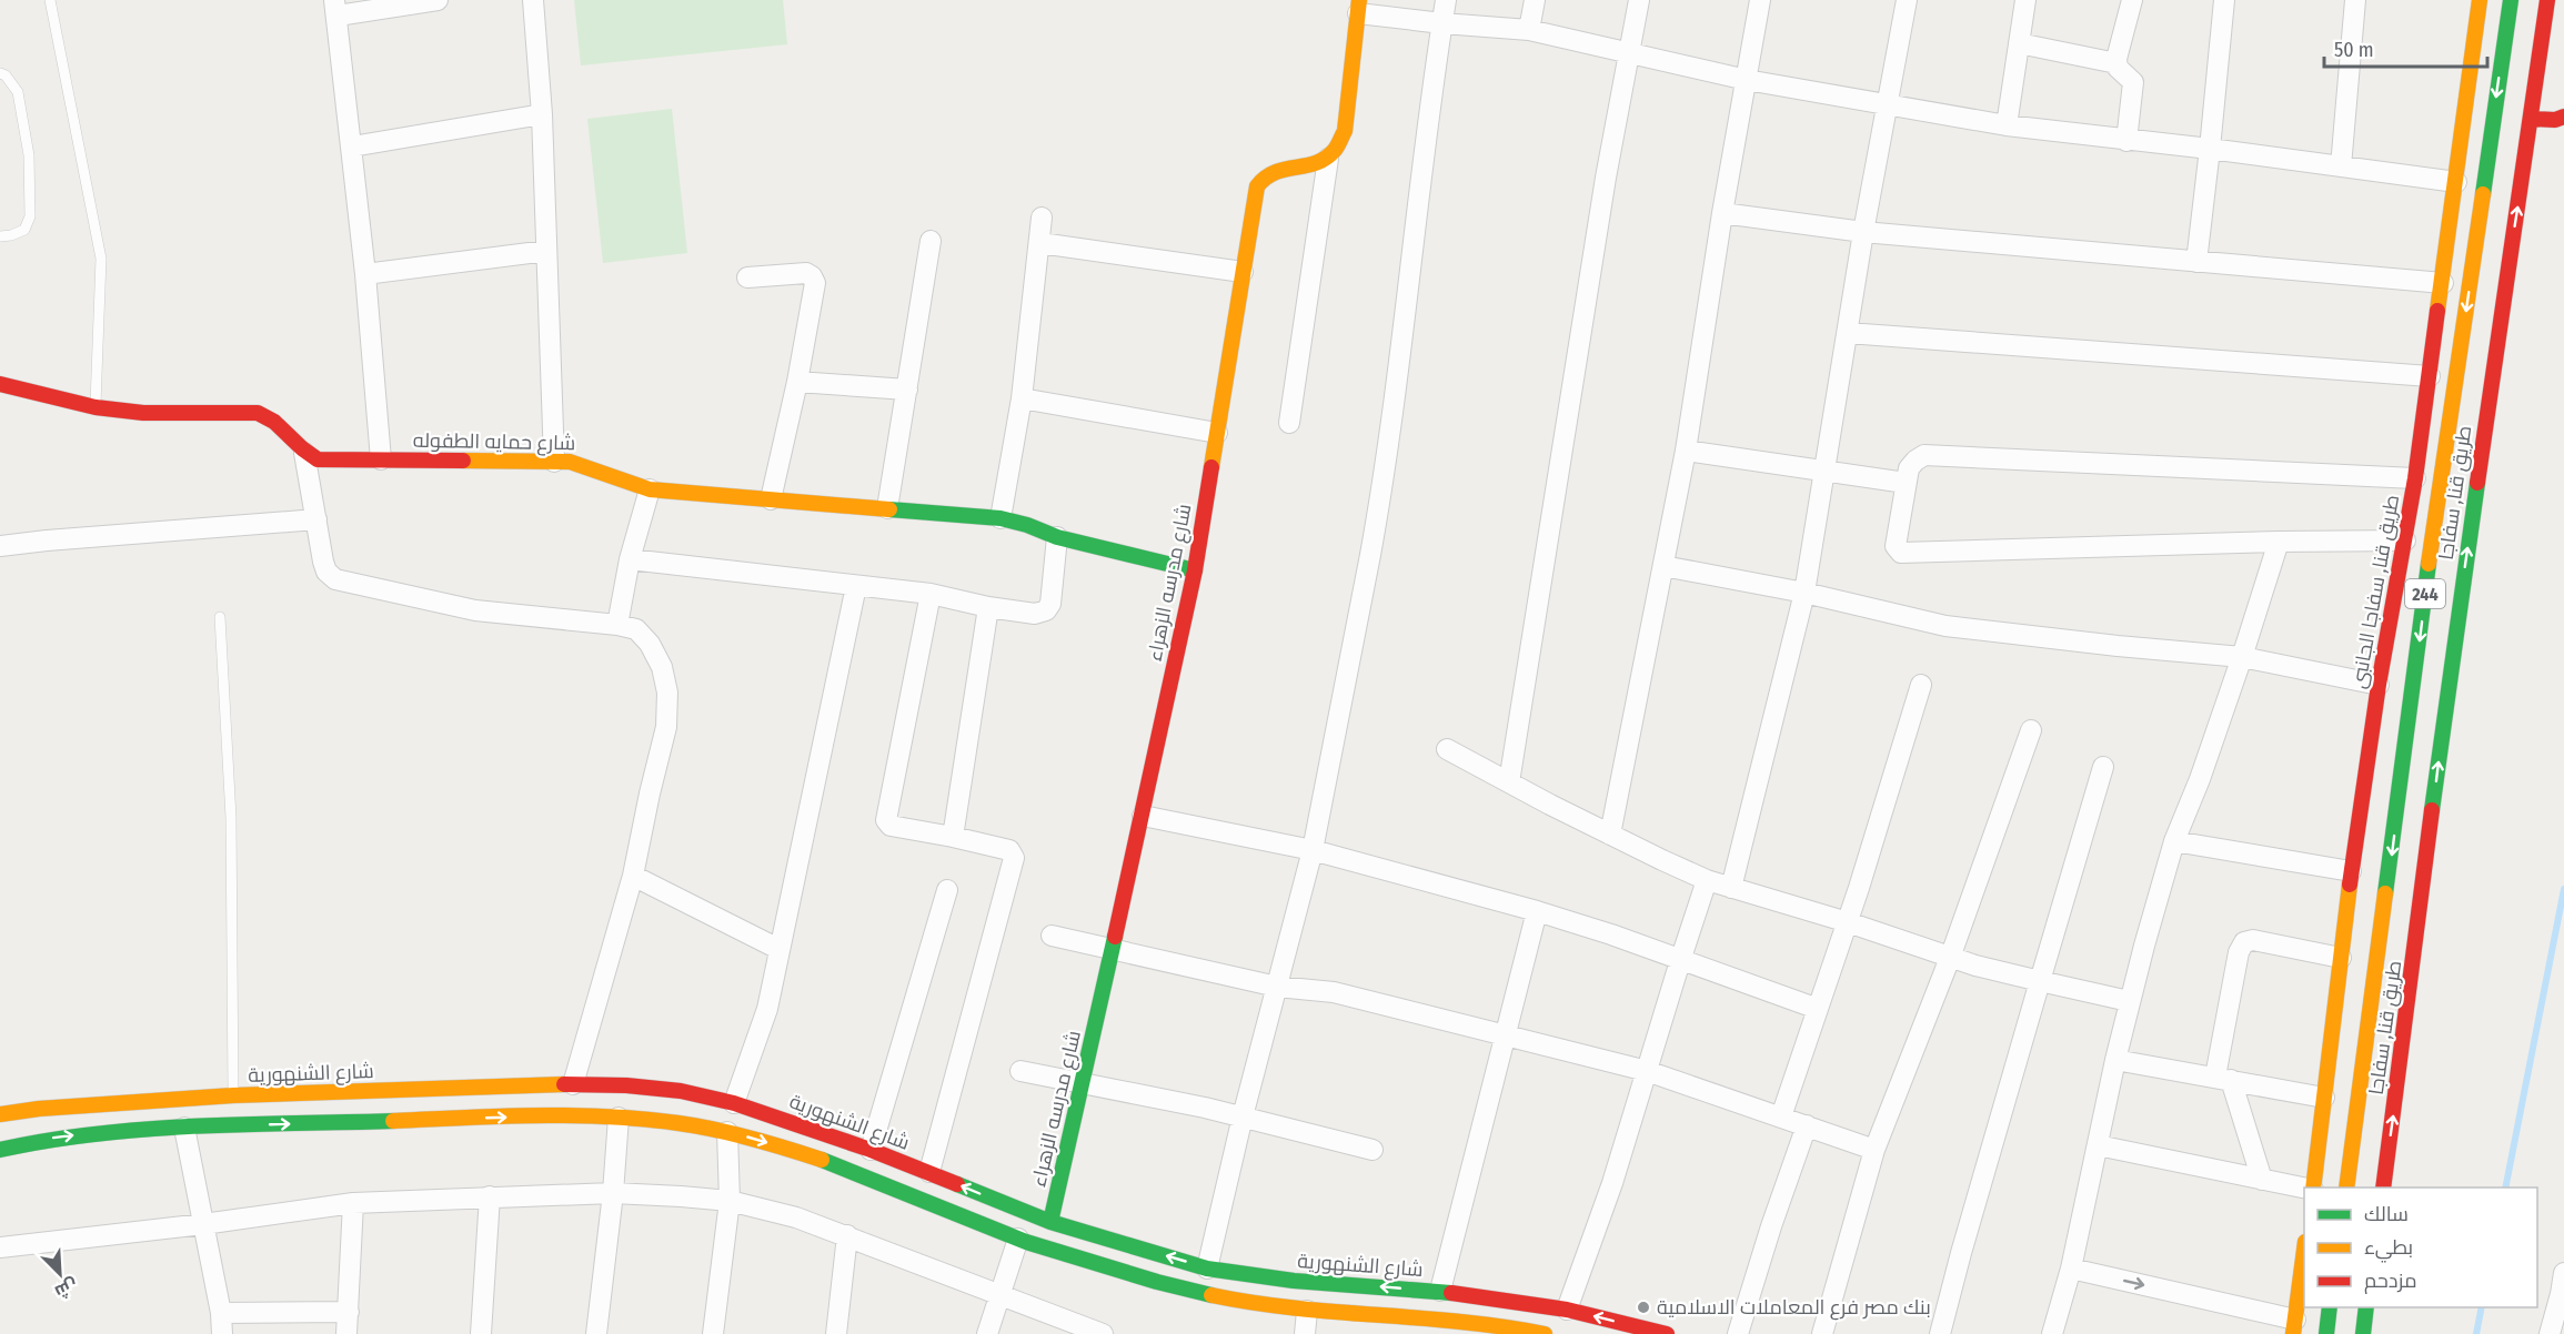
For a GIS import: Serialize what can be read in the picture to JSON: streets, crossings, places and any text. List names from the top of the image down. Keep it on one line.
{"streets":{"main road":["شارع حمايه الطفوله","طريق قنا, سفاجا","شارع مدرسه الزهراء","طريق قنا, سفاجا الجانبى","244","شارع الشنهورية"]},"crossings":[["شارع حمايه الطفوله","شارع مدرسه الزهراء"],["شارع مدرسه الزهراء","شارع الشنهورية"]],"places":["بنك مصر فرع المعاملات الاسلامية"],"legend":["سالك","بطيء","مزدحم"],"scale_bar":"50 m","north":"bottom right"}
